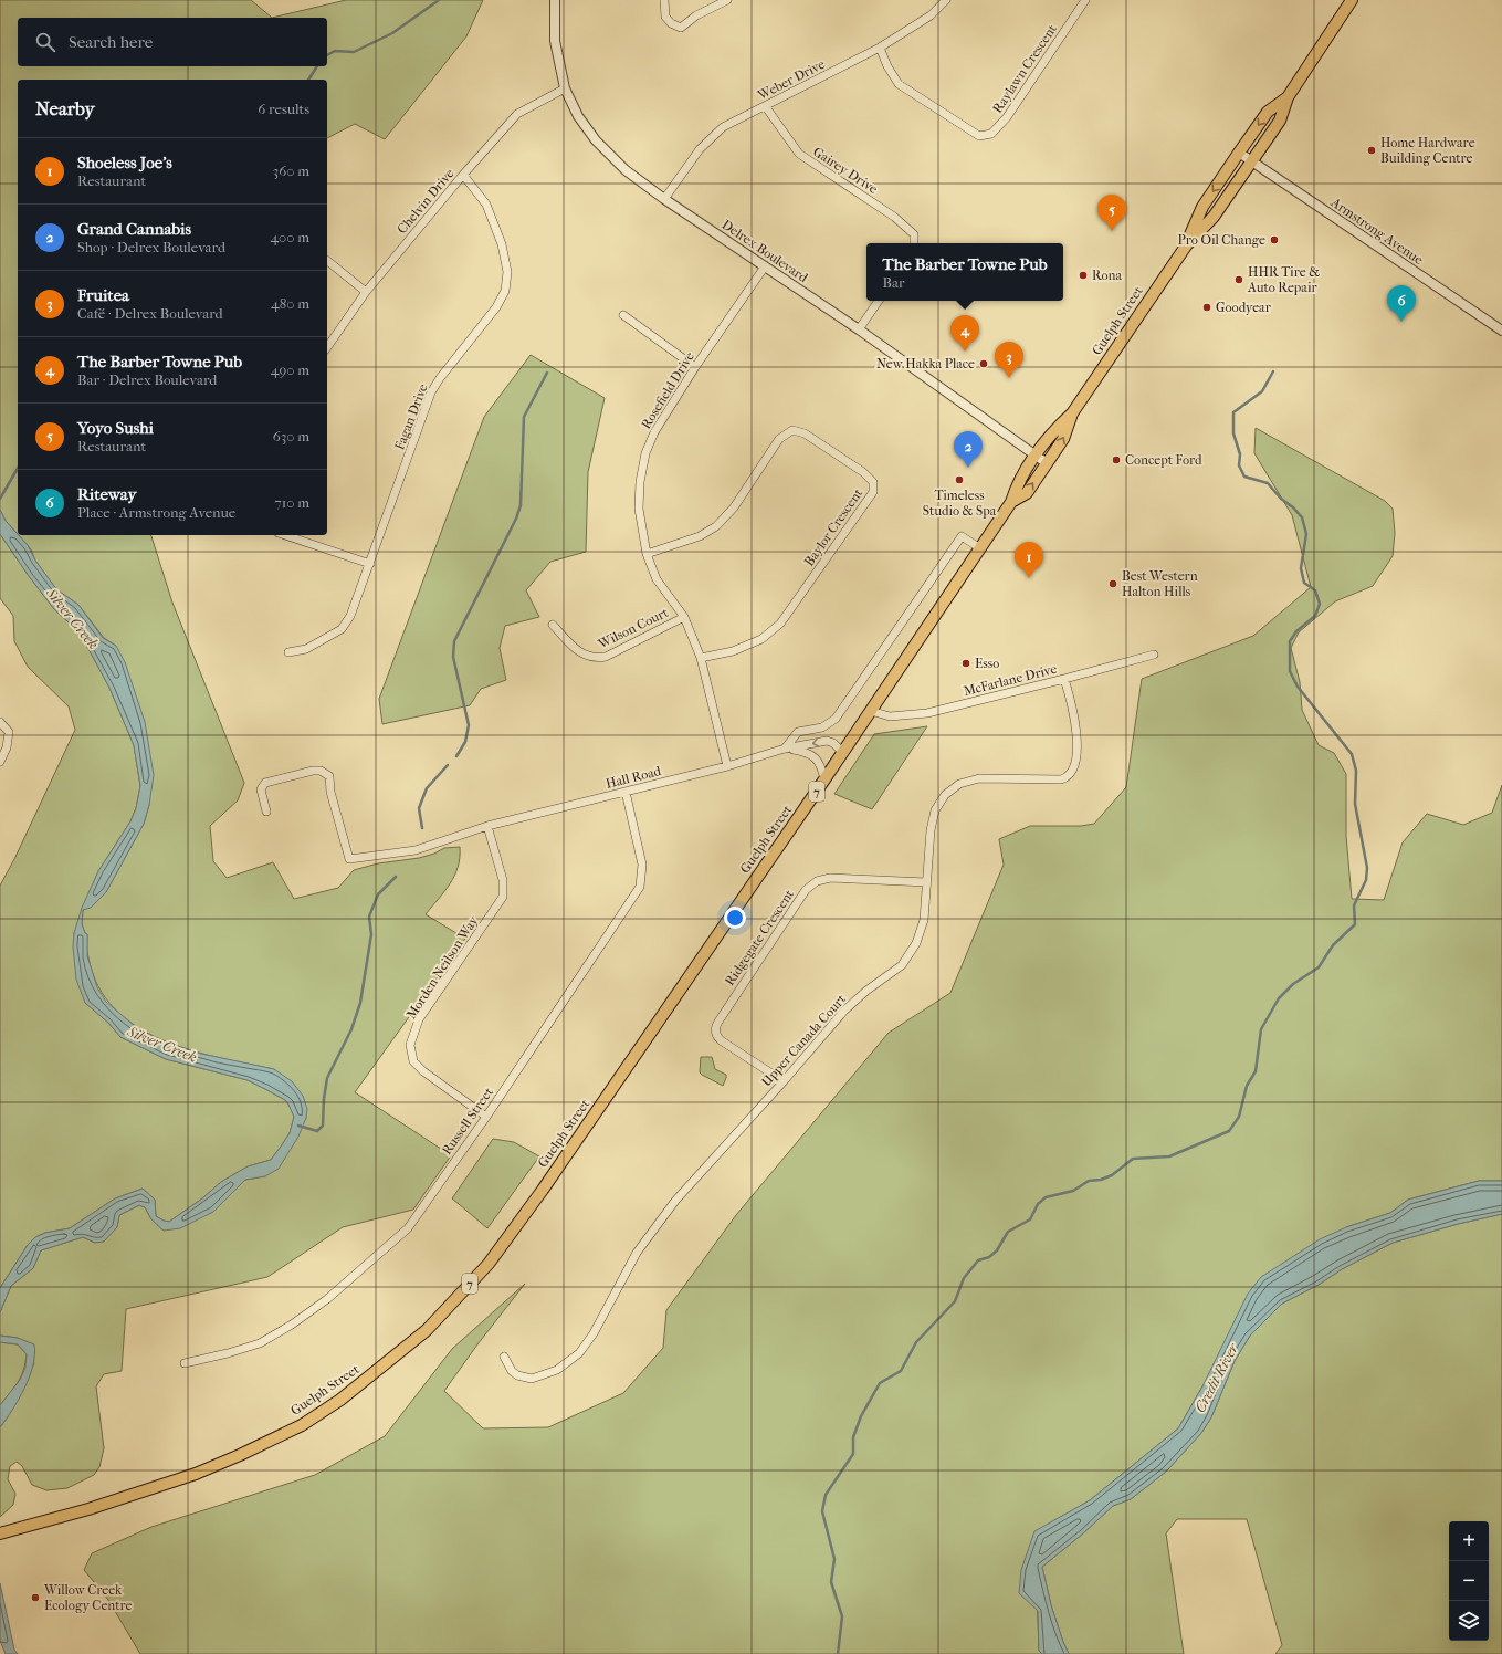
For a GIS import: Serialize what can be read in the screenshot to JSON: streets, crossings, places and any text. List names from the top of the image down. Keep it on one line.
{"streets":{"main road":["Guelph Street","7"],"street":["Raylawn Crescent","Weber Drive","Gairey Drive","Chelvin Drive","Armstrong Avenue","Delrex Boulevard","Rosefield Drive","Fagan Drive","Baylor Crescent","Wilson Court","McFarlane Drive","Hall Road","Ridgegate Crescent","Morden Neilson Way","Upper Canada Court","Russell Street"]},"crossings":[["Raylawn Crescent","Weber Drive"],["Weber Drive","Gairey Drive"],["Weber Drive","Delrex Boulevard"],["Chelvin Drive","Delrex Boulevard"],["Chelvin Drive","Fagan Drive"],["Armstrong Avenue","Guelph Street"],["Delrex Boulevard","Guelph Street"],["Delrex Boulevard","Rosefield Drive"],["Guelph Street","McFarlane Drive"],["Guelph Street","Hall Road"],["Rosefield Drive","Baylor Crescent"],["Rosefield Drive","Wilson Court"],["Rosefield Drive","Hall Road"],["McFarlane Drive","Upper Canada Court"],["Hall Road","Morden Neilson Way"],["Hall Road","Russell Street"],["Ridgegate Crescent","Upper Canada Court"],["Morden Neilson Way","Russell Street"]],"water":["Silver Creek","Credit River"],"places":["Home Hardware Building Centre","Pro Oil Change","Rona","HHR Tire & Auto Repair","Goodyear","New Hakka Place","Concept Ford","Timeless Studio & Spa","Best Western Halton Hills","Esso","Willow Creek Ecology Centre"],"page":{"search":"Search here","heading":["Nearby","6 results"],"list":[{"mark":"1","name":"Shoeless Joe's","note":"Restaurant","value":"360 m"},{"mark":"2","name":"Grand Cannabis","note":"Shop · Delrex Boulevard","value":"400 m"},{"mark":"3","name":"Fruitea","note":"Café · Delrex Boulevard","value":"480 m"},{"mark":"4","name":"The Barber Towne Pub","note":"Bar · Delrex Boulevard","value":"490 m"},{"mark":"5","name":"Yoyo Sushi","note":"Restaurant","value":"630 m"},{"mark":"6","name":"Riteway","note":"Place · Armstrong Avenue","value":"710 m"}],"pins":["5","6","4","3","2","1"],"popup":["The Barber Towne Pub","Bar"],"map_buttons":["+","−"]}}
